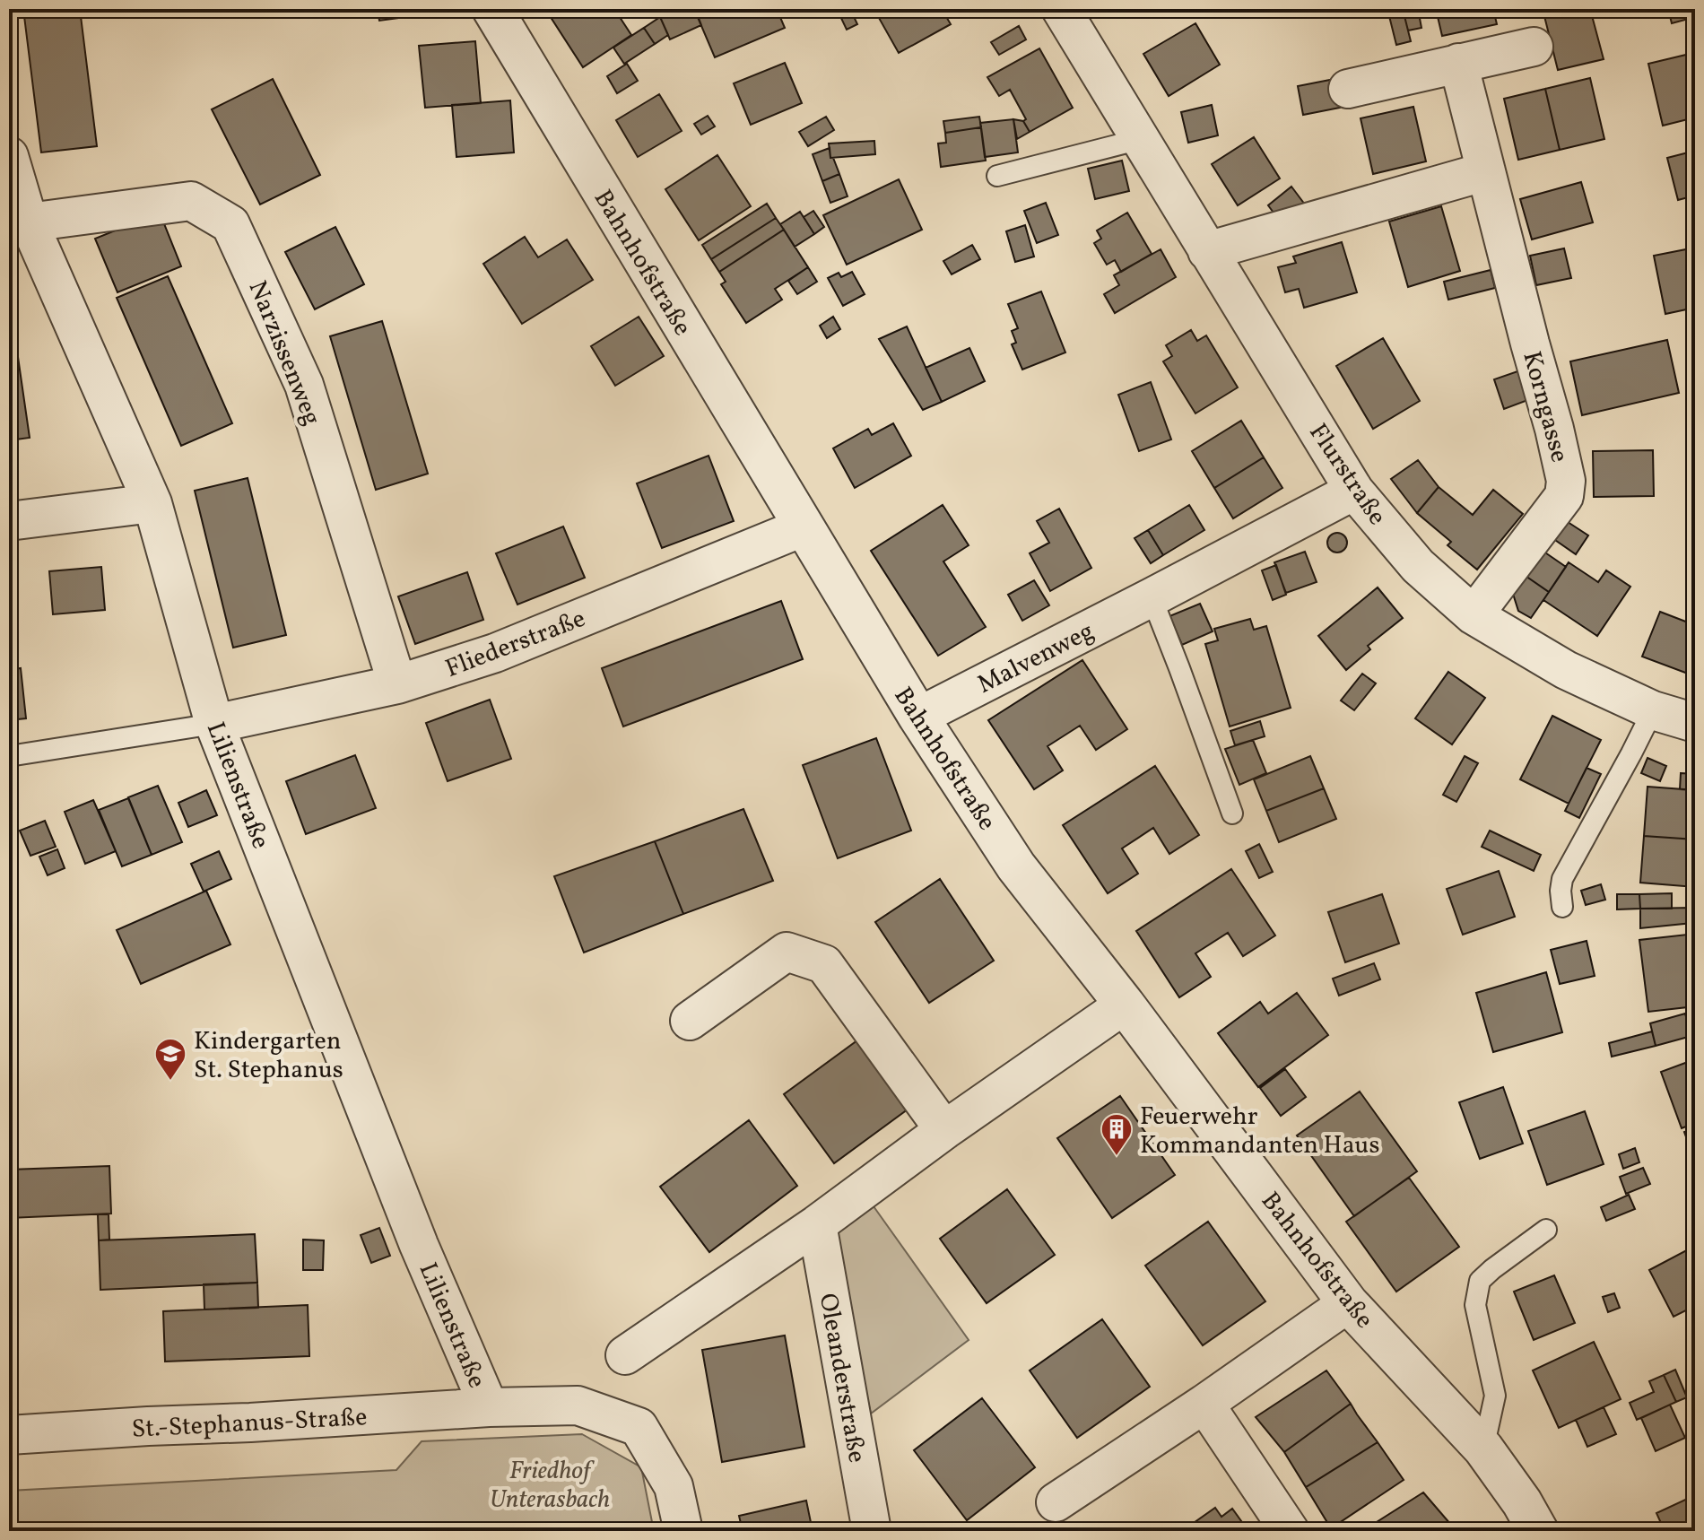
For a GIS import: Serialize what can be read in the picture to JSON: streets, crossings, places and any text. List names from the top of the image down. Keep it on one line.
{"streets":{"street":["Bahnhofstraße","Narzissenweg","Korngasse","Flurstraße","Fliederstraße","Malvenweg","Lilienstraße","Oleanderstraße","St.-Stephanus-Straße"]},"crossings":[["Bahnhofstraße","Fliederstraße"],["Bahnhofstraße","Malvenweg"],["Narzissenweg","Fliederstraße"],["Narzissenweg","Lilienstraße"],["Korngasse","Flurstraße"],["Flurstraße","Malvenweg"],["Fliederstraße","Lilienstraße"],["Lilienstraße","St.-Stephanus-Straße"]],"parks":["Friedhof Unterasbach"],"places":{"school or university":["Kindergarten St. Stephanus"],"building":["Feuerwehr Kommandanten Haus"]}}
